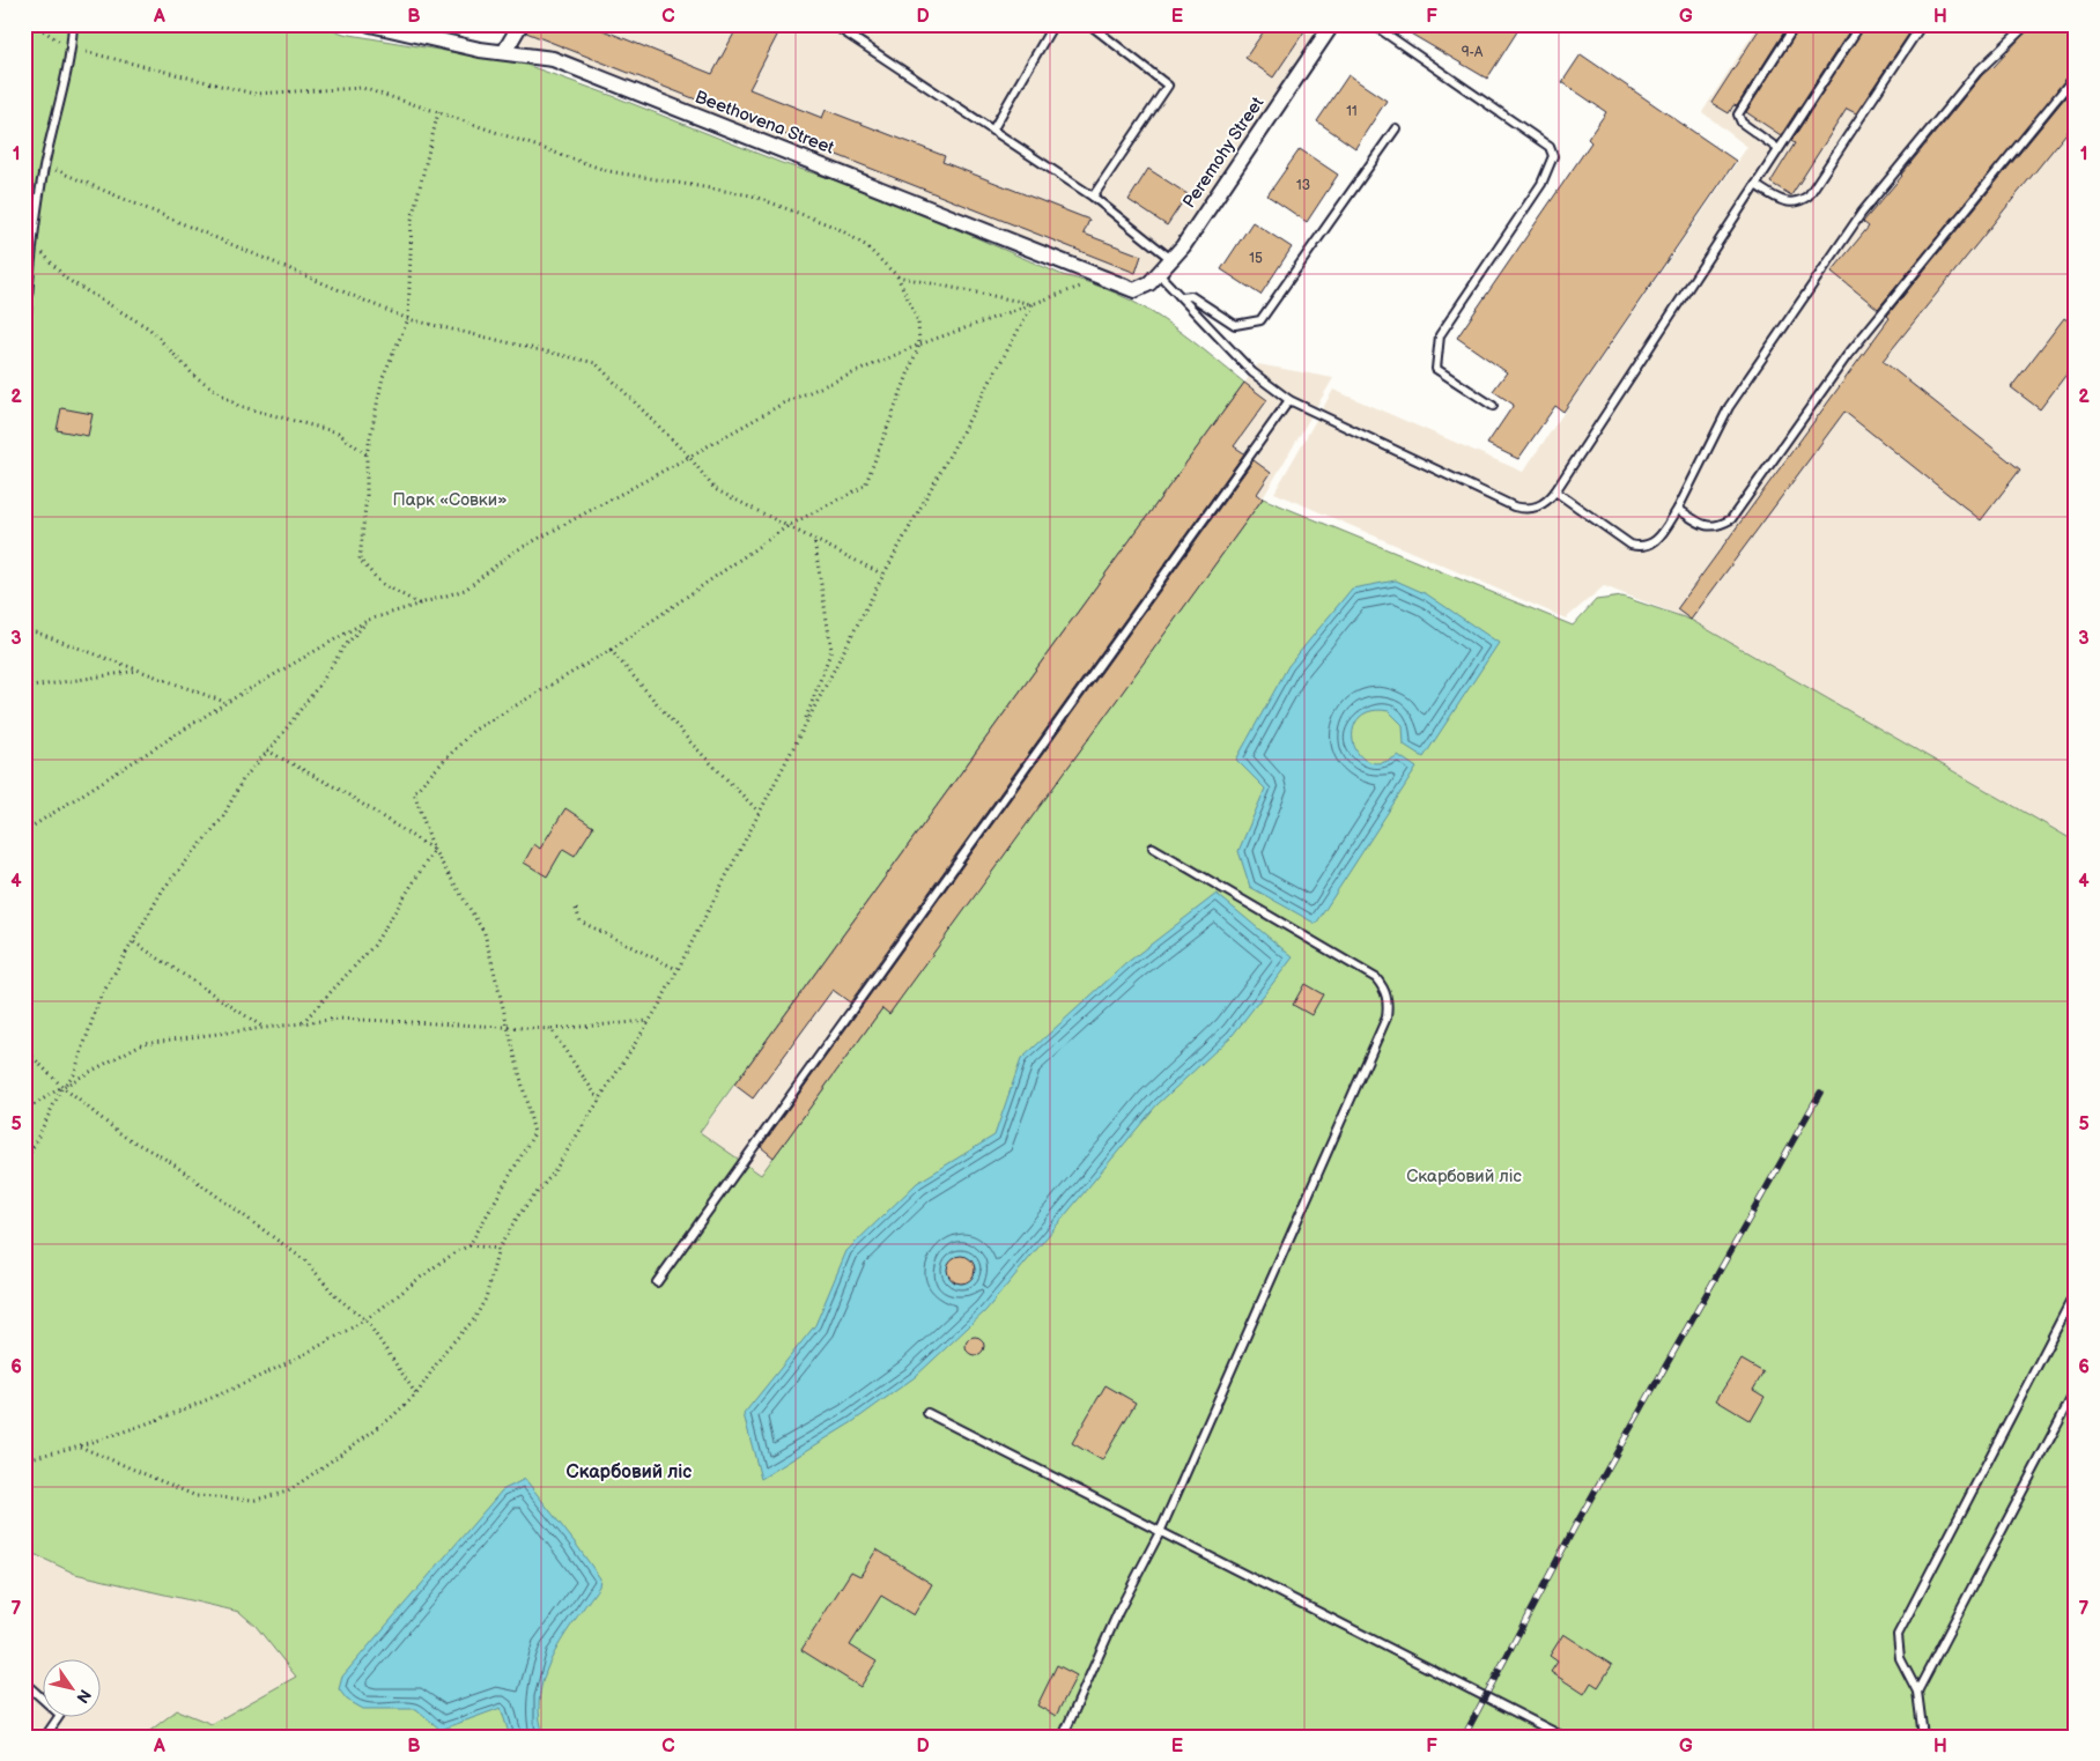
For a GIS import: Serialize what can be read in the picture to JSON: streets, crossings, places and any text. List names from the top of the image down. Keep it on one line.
{"streets":{"street":["Beethovena Street","Peremohy Street"]},"crossings":[["Beethovena Street","Peremohy Street"]],"districts":["Скарбовий ліс"],"parks":["Парк «Совки»","Скарбовий ліс"],"house_numbers":["9-А","11","13","15"],"north":"bottom right","grid":{"columns":["A","B","C","D","E","F","G","H"],"rows":["1","2","3","4","5","6","7"]}}
